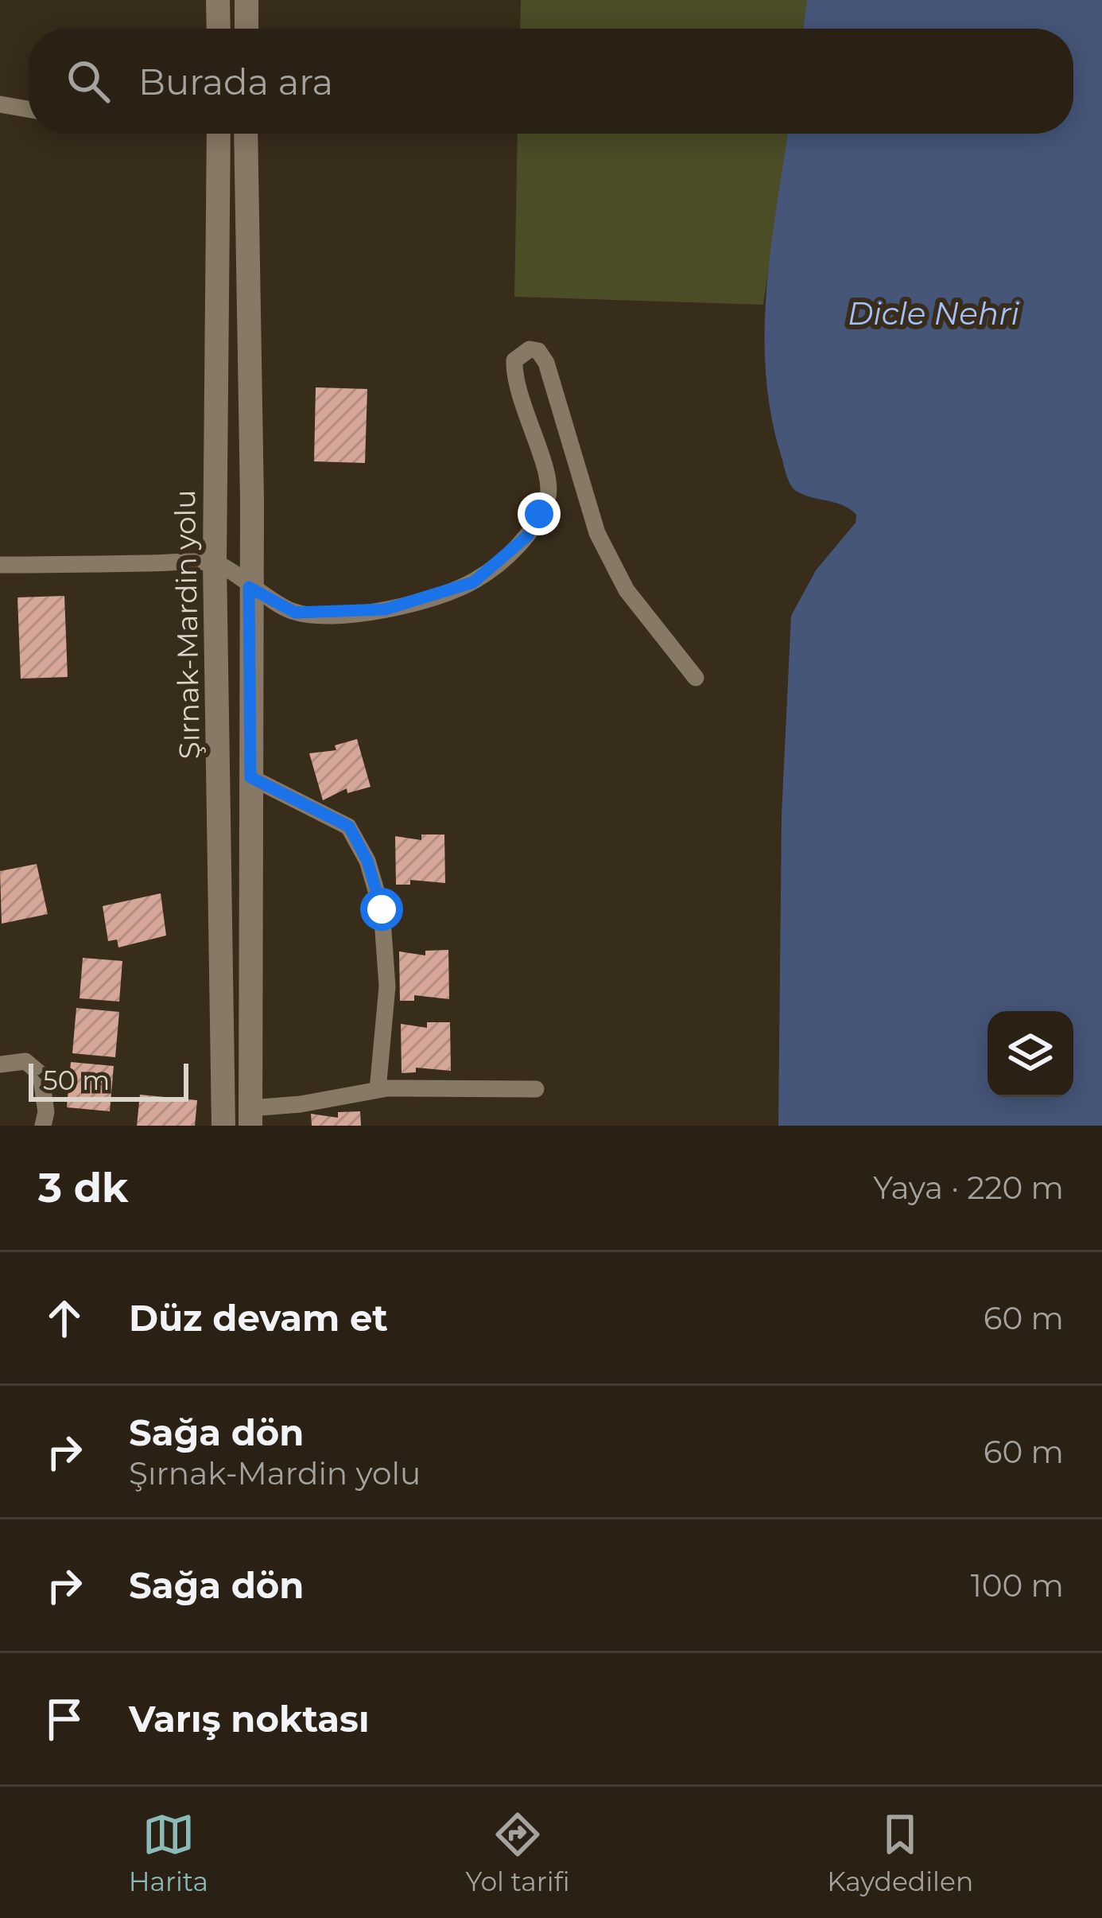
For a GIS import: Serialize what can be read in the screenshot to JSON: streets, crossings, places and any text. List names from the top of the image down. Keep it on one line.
{"streets":{"main road":["Şırnak-Mardin yolu"]},"water":["Dicle Nehri"],"scale_bar":"50 m","page":{"search":"Burada ara","scale":"50 m","heading":["3 dk","Yaya · 220 m"],"list":[["Düz devam et","60 m"],["Sağa dön","Şırnak-Mardin yolu","60 m"],["Sağa dön","100 m"],"Varış noktası"],"nav":["Harita","Yol tarifi","Kaydedilen"]}}
